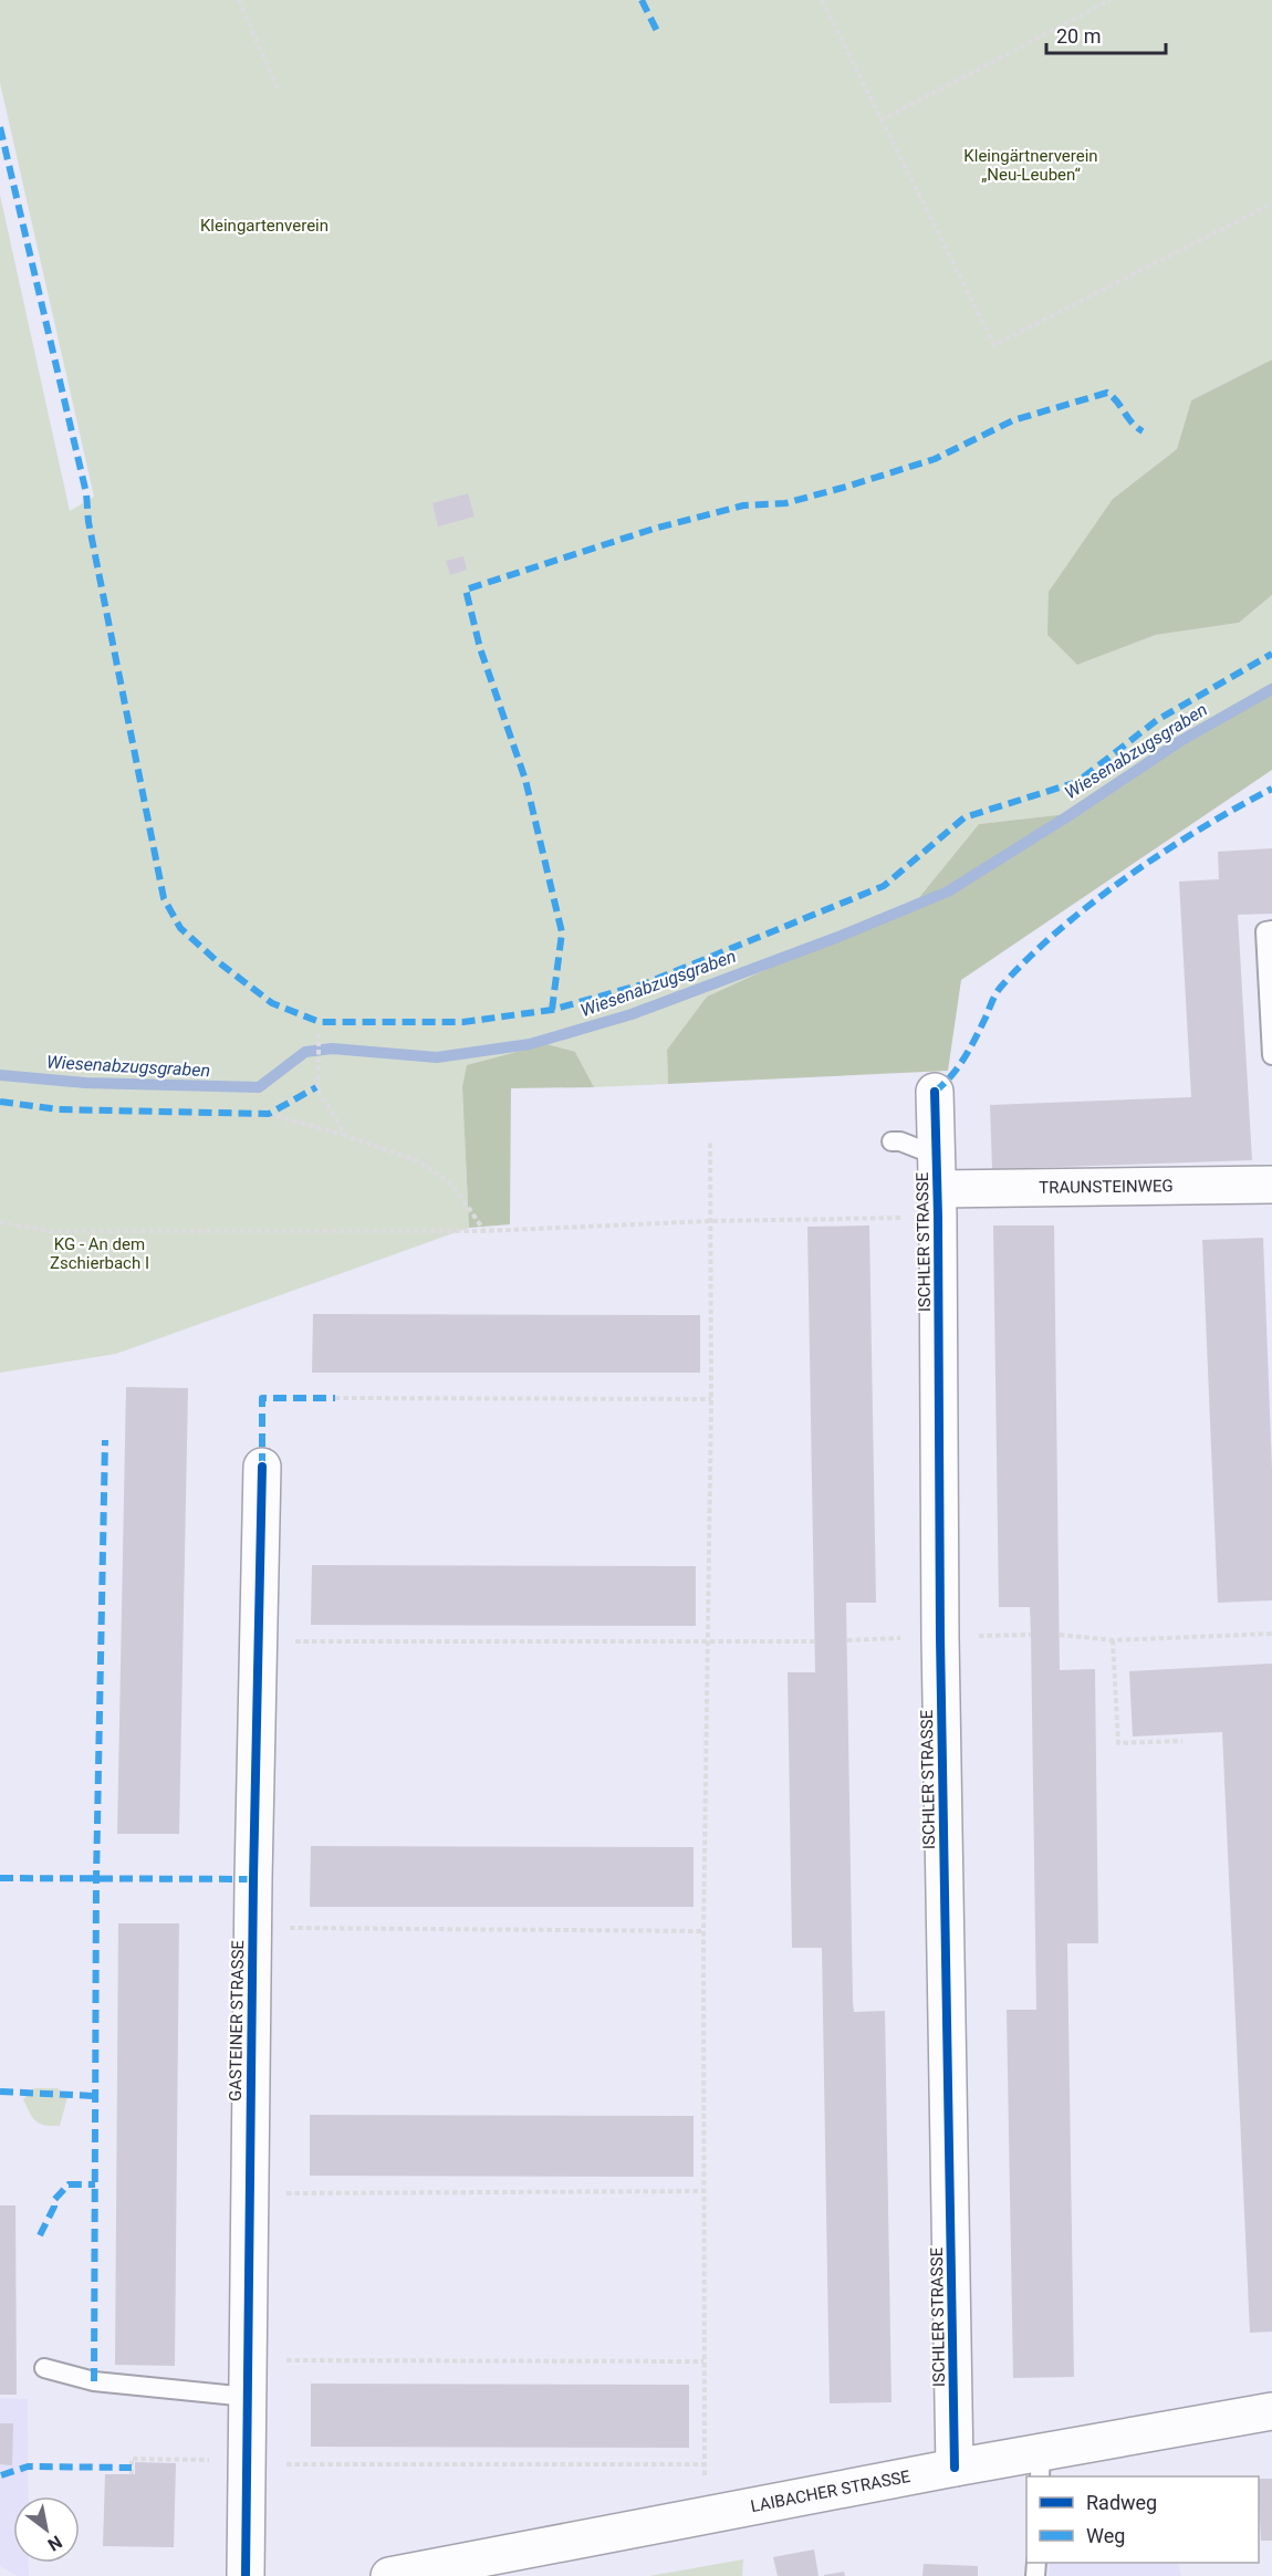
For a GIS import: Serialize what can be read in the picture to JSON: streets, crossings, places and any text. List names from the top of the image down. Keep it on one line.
{"streets":{"street":["TRAUNSTEINWEG","ISCHLER STRASSE","GASTEINER STRASSE","LAIBACHER STRASSE"]},"crossings":[["TRAUNSTEINWEG","ISCHLER STRASSE"],["ISCHLER STRASSE","LAIBACHER STRASSE"]],"water":["Wiesenabzugsgraben"],"parks":["Kleingärtnerverein „Neu-Leuben“","Kleingartenverein","KG - An dem Zschierbach I"],"legend":["Radweg","Weg"],"scale_bar":"20 m","north":"bottom right"}
